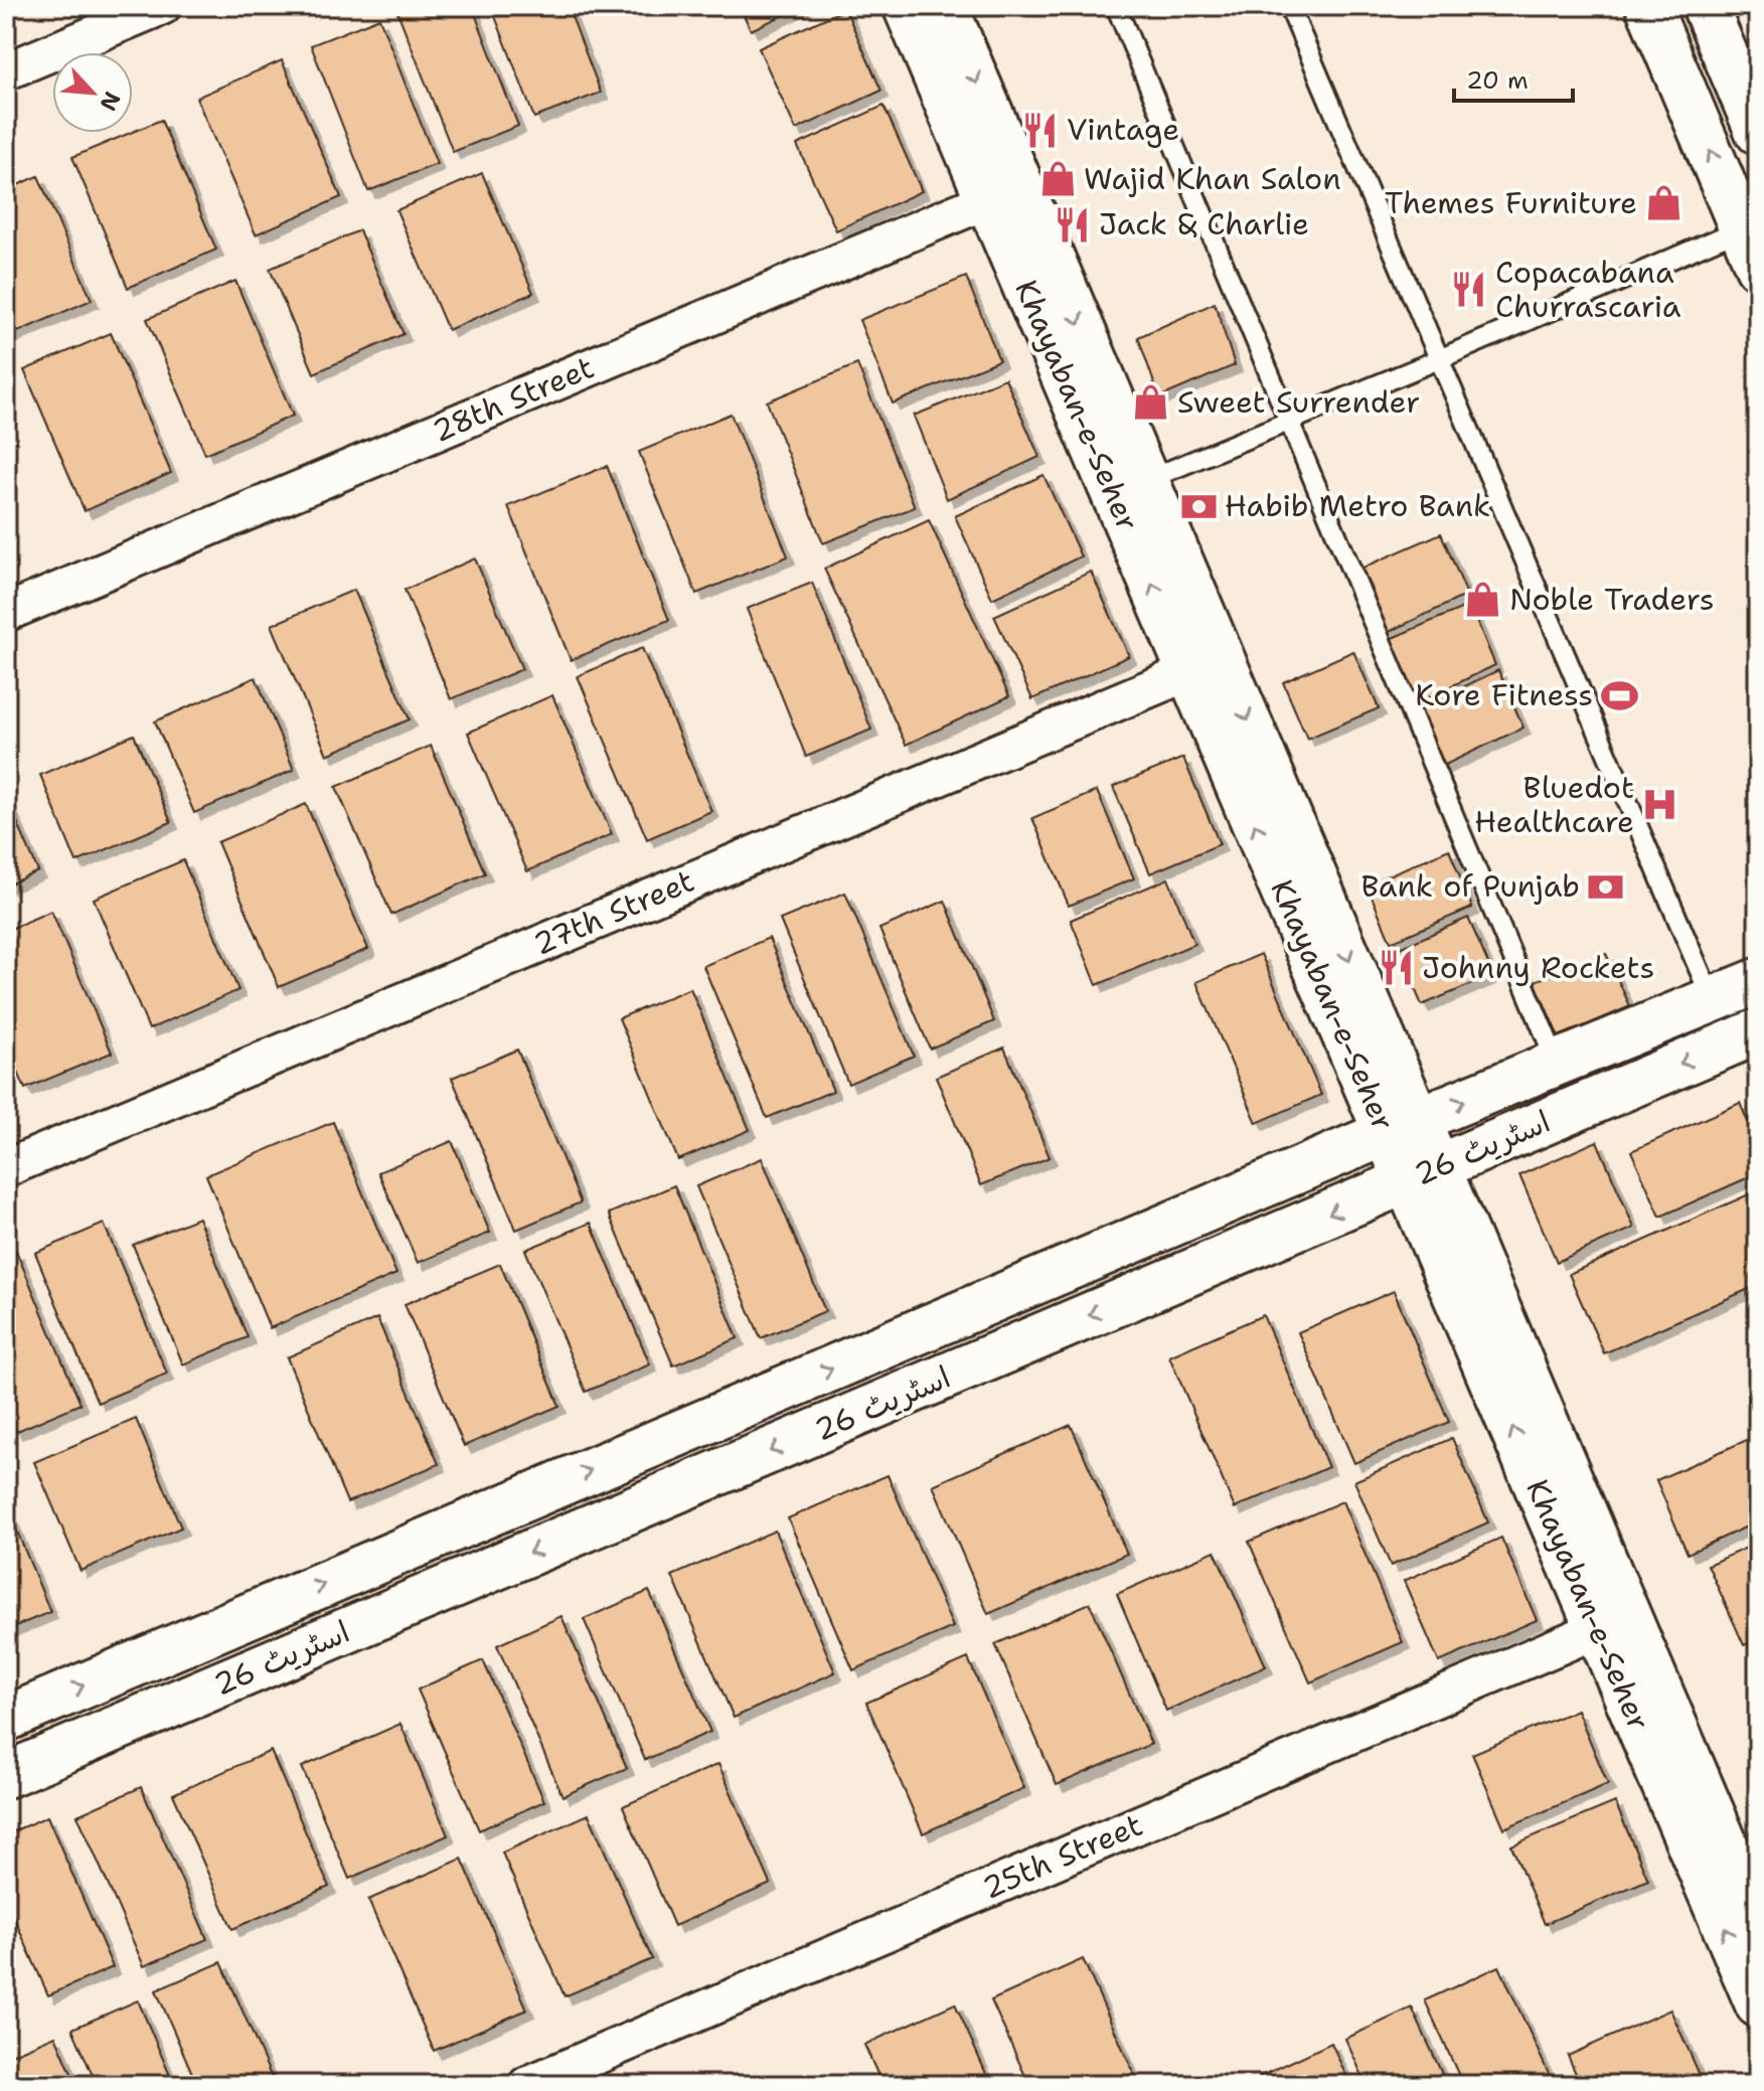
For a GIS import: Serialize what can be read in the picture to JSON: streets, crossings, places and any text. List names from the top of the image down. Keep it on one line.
{"streets":{"main road":["Khayaban-e-Seher","اسٹریٹ 26"],"street":["28th Street","27th Street","25th Street"]},"crossings":[["28th Street","Khayaban-e-Seher"],["Khayaban-e-Seher","27th Street"],["Khayaban-e-Seher","اسٹریٹ 26"],["Khayaban-e-Seher","25th Street"]],"places":{"restaurant":["Vintage","Jack & Charlie","Copacabana Churrascaria","Johnny Rockets"],"shop":["Wajid Khan Salon","Themes Furniture","Sweet Surrender","Noble Traders"],"bank":["Habib Metro Bank","Bank of Punjab"],"sports":["Kore Fitness"],"hospital":["Bluedot Healthcare"]},"scale_bar":"20 m","north":"bottom right"}
